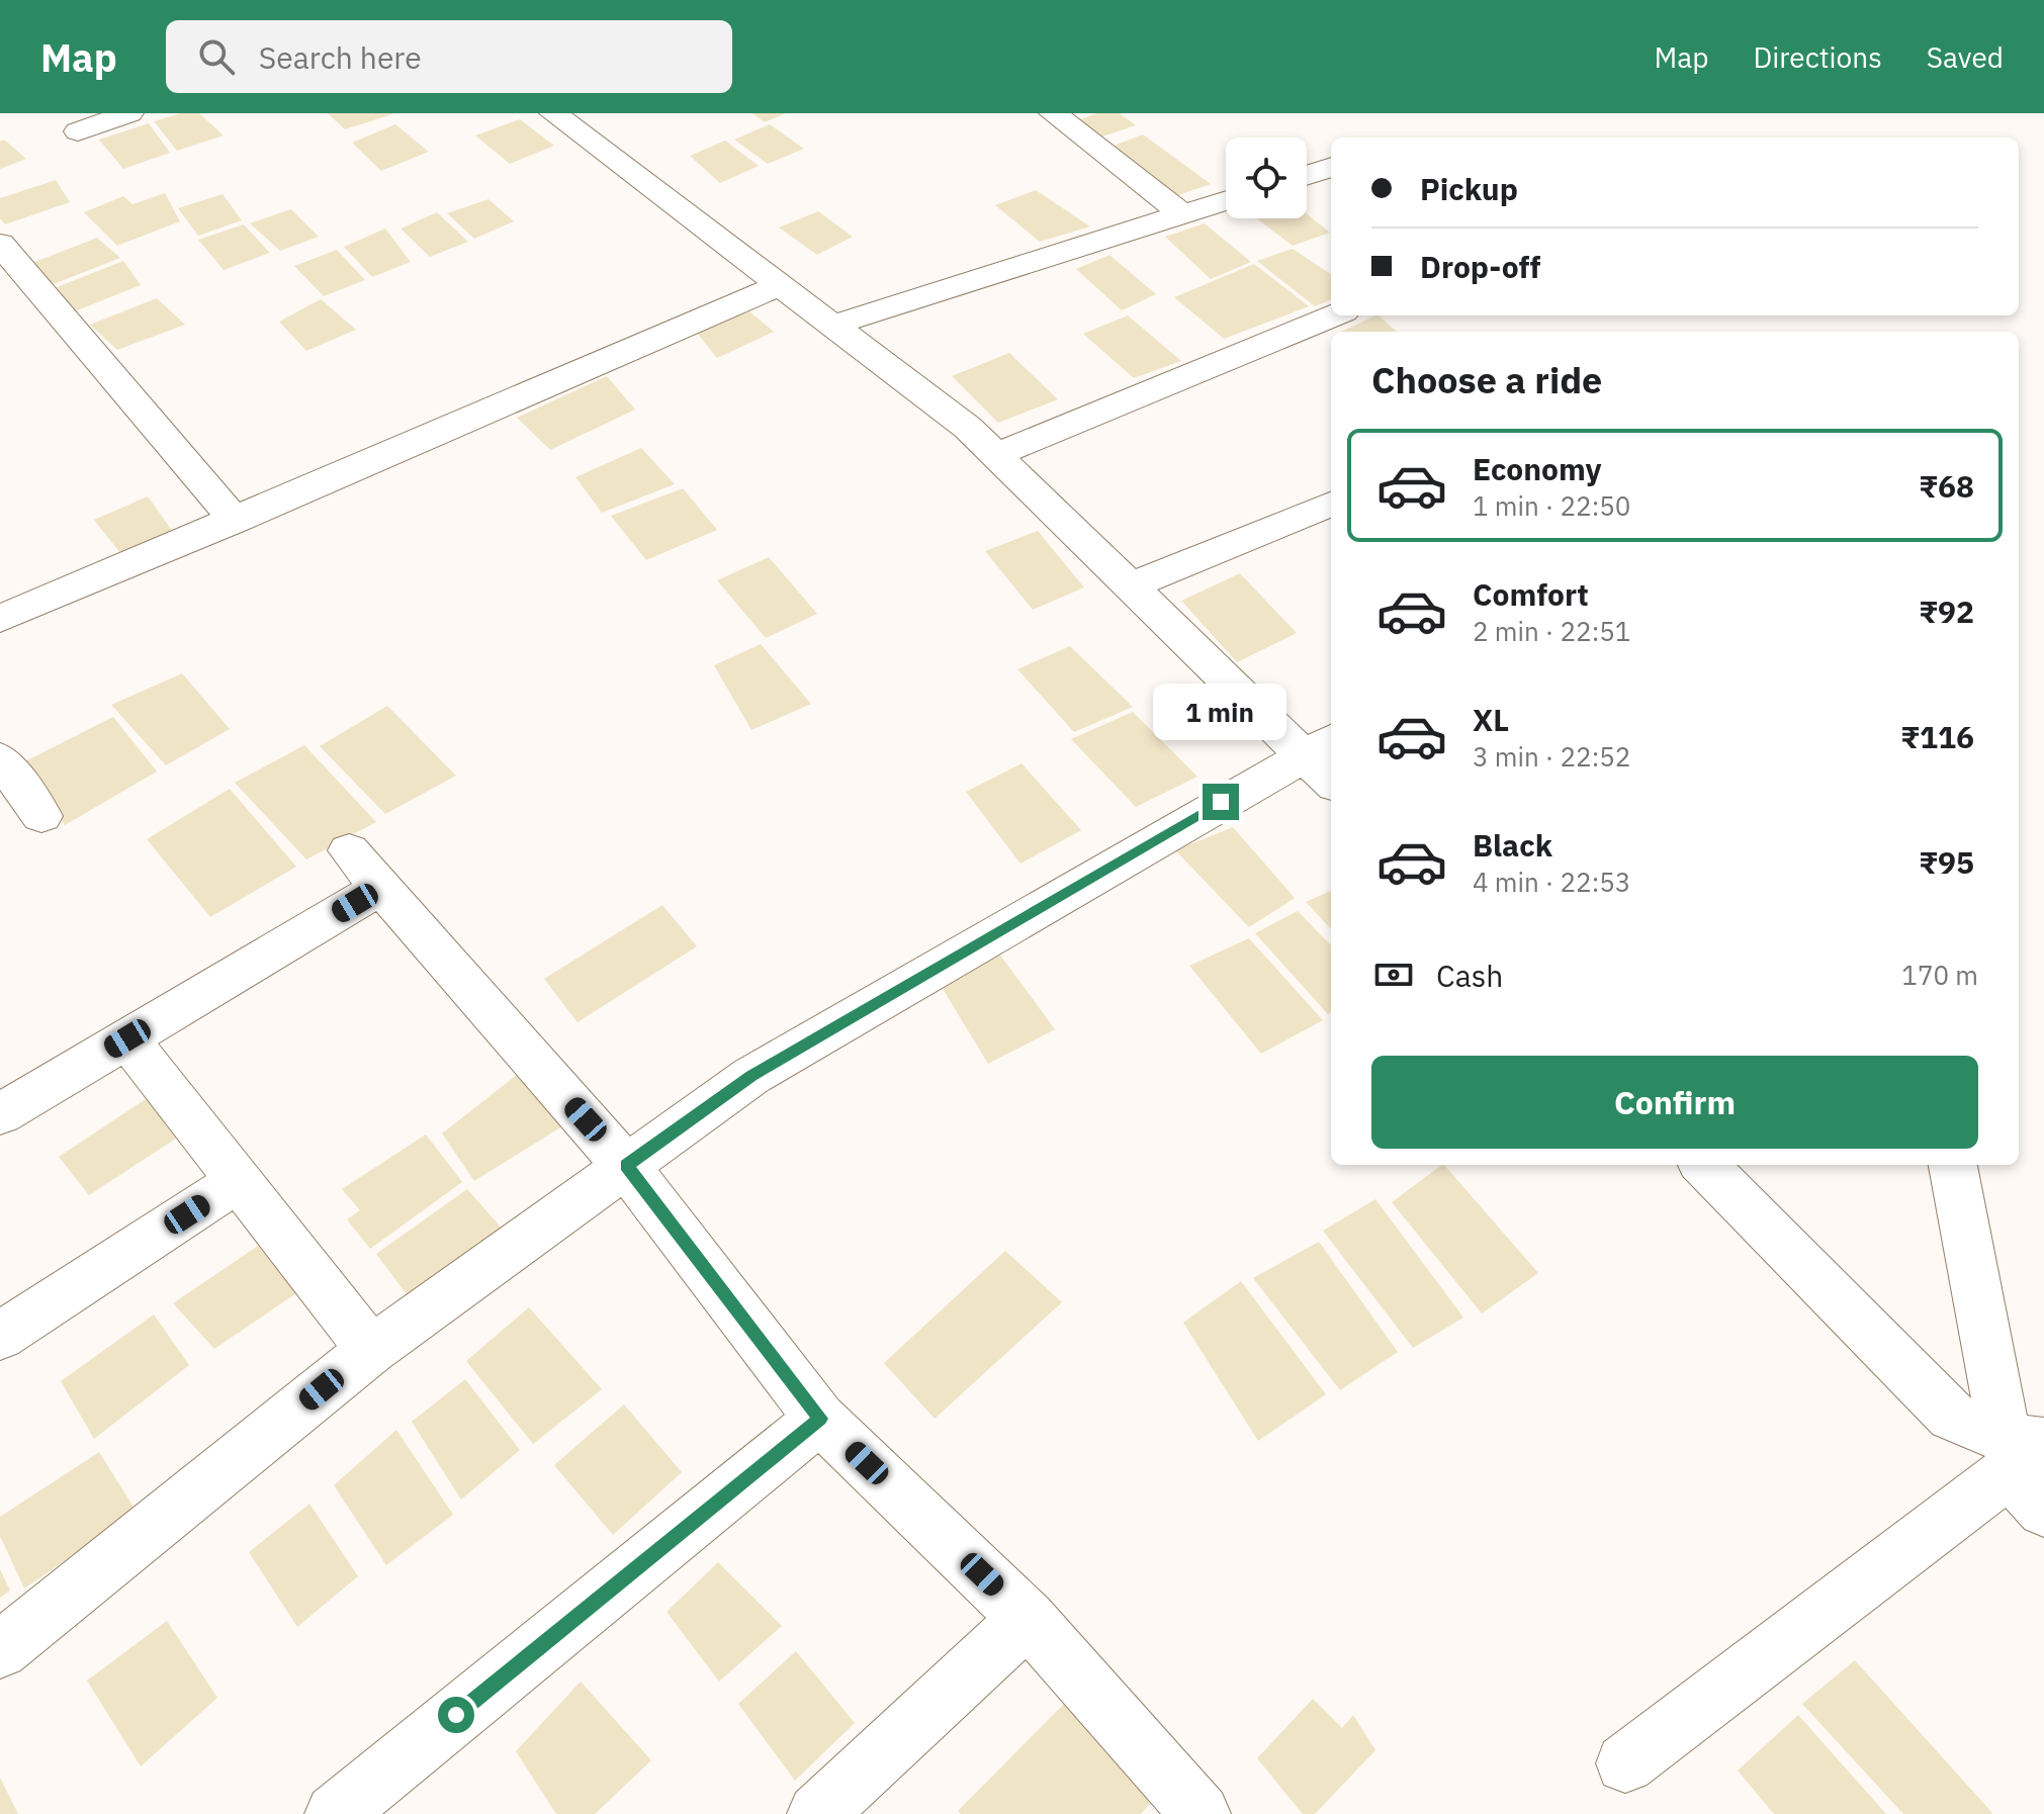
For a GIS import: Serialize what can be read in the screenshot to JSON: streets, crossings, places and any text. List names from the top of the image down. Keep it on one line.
{"page":{"header":"Map","search":"Search here","nav":["Map","Directions","Saved"],"banner":["Pickup","Drop-off"],"heading":"Choose a ride","list":[{"name":"Economy","note":"1 min · 22:50","value":"₹68"},{"name":"Comfort","note":"2 min · 22:51","value":"₹92"},{"name":"XL","note":"3 min · 22:52","value":"₹116"},{"name":"Black","note":"4 min · 22:53","value":"₹95"}],"bubble":"1 min","pay":["Cash","170 m"],"buttons":"Confirm"}}
